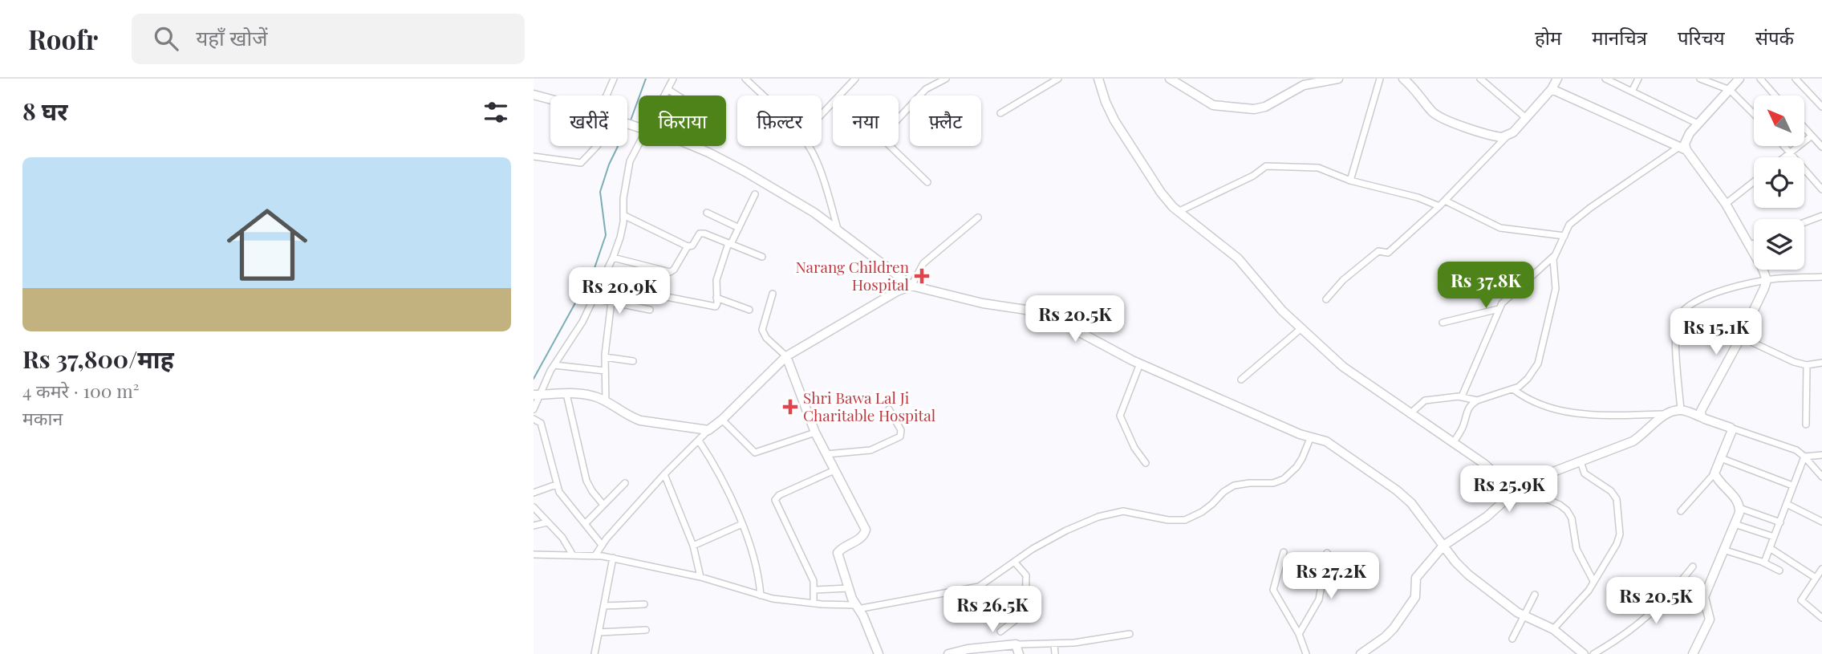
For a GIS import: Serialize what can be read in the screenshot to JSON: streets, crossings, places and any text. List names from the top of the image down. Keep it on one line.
{"places":{"health":["Narang Children Hospital","Shri Bawa Lal Ji Charitable Hospital"]},"north":"top left","page":{"header":"Roofr","search":"यहाँ खोजें","nav":["होम","मानचित्र","परिचय","संपर्क"],"heading":"8 घर","chip":["खरीदें","किराया","फ़िल्टर","नया","फ़्लैट"],"list":[{"name":"Rs 37,800/माह","note":"4 कमरे · 100 m² · मकान"}],"price":["Rs 37.8K","Rs 20.9K","Rs 20.5K","Rs 15.1K","Rs 25.9K","Rs 27.2K","Rs 20.5K","Rs 26.5K"]}}
